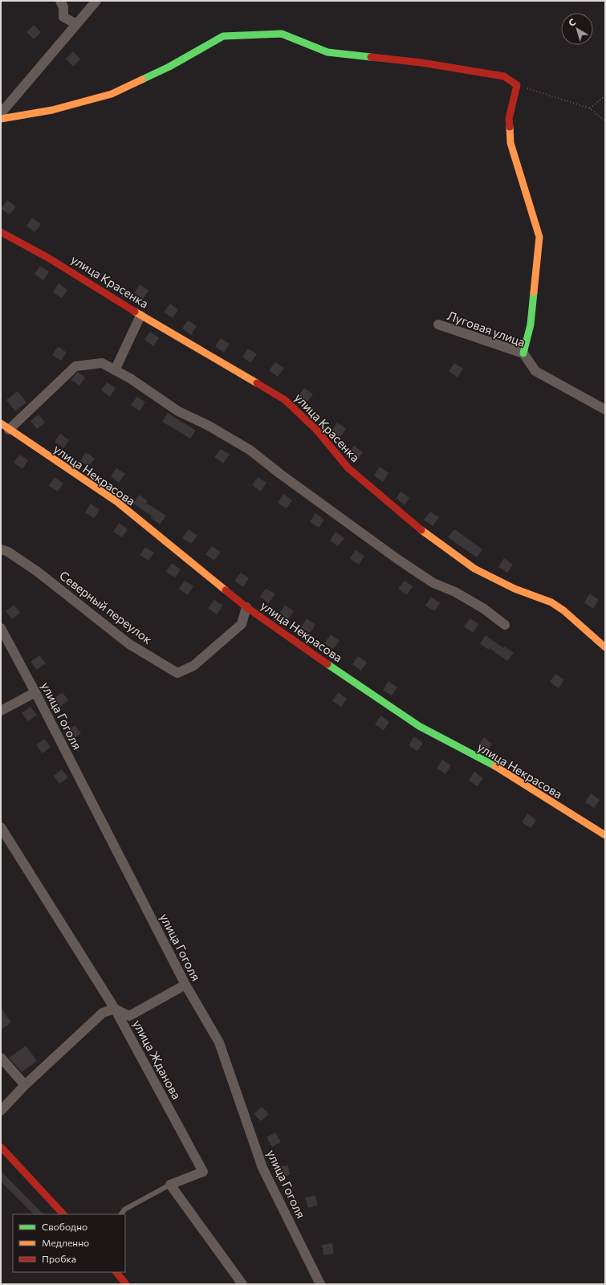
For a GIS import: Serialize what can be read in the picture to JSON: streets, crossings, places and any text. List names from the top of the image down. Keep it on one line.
{"streets":{"street":["улица Красенка","Луговая улица","улица Некрасова","Северный переулок","улица Гоголя","улица Жданова"]},"crossings":[["улица Некрасова","Северный переулок"]],"legend":["Свободно","Медленно","Пробка"],"north":"top left"}
